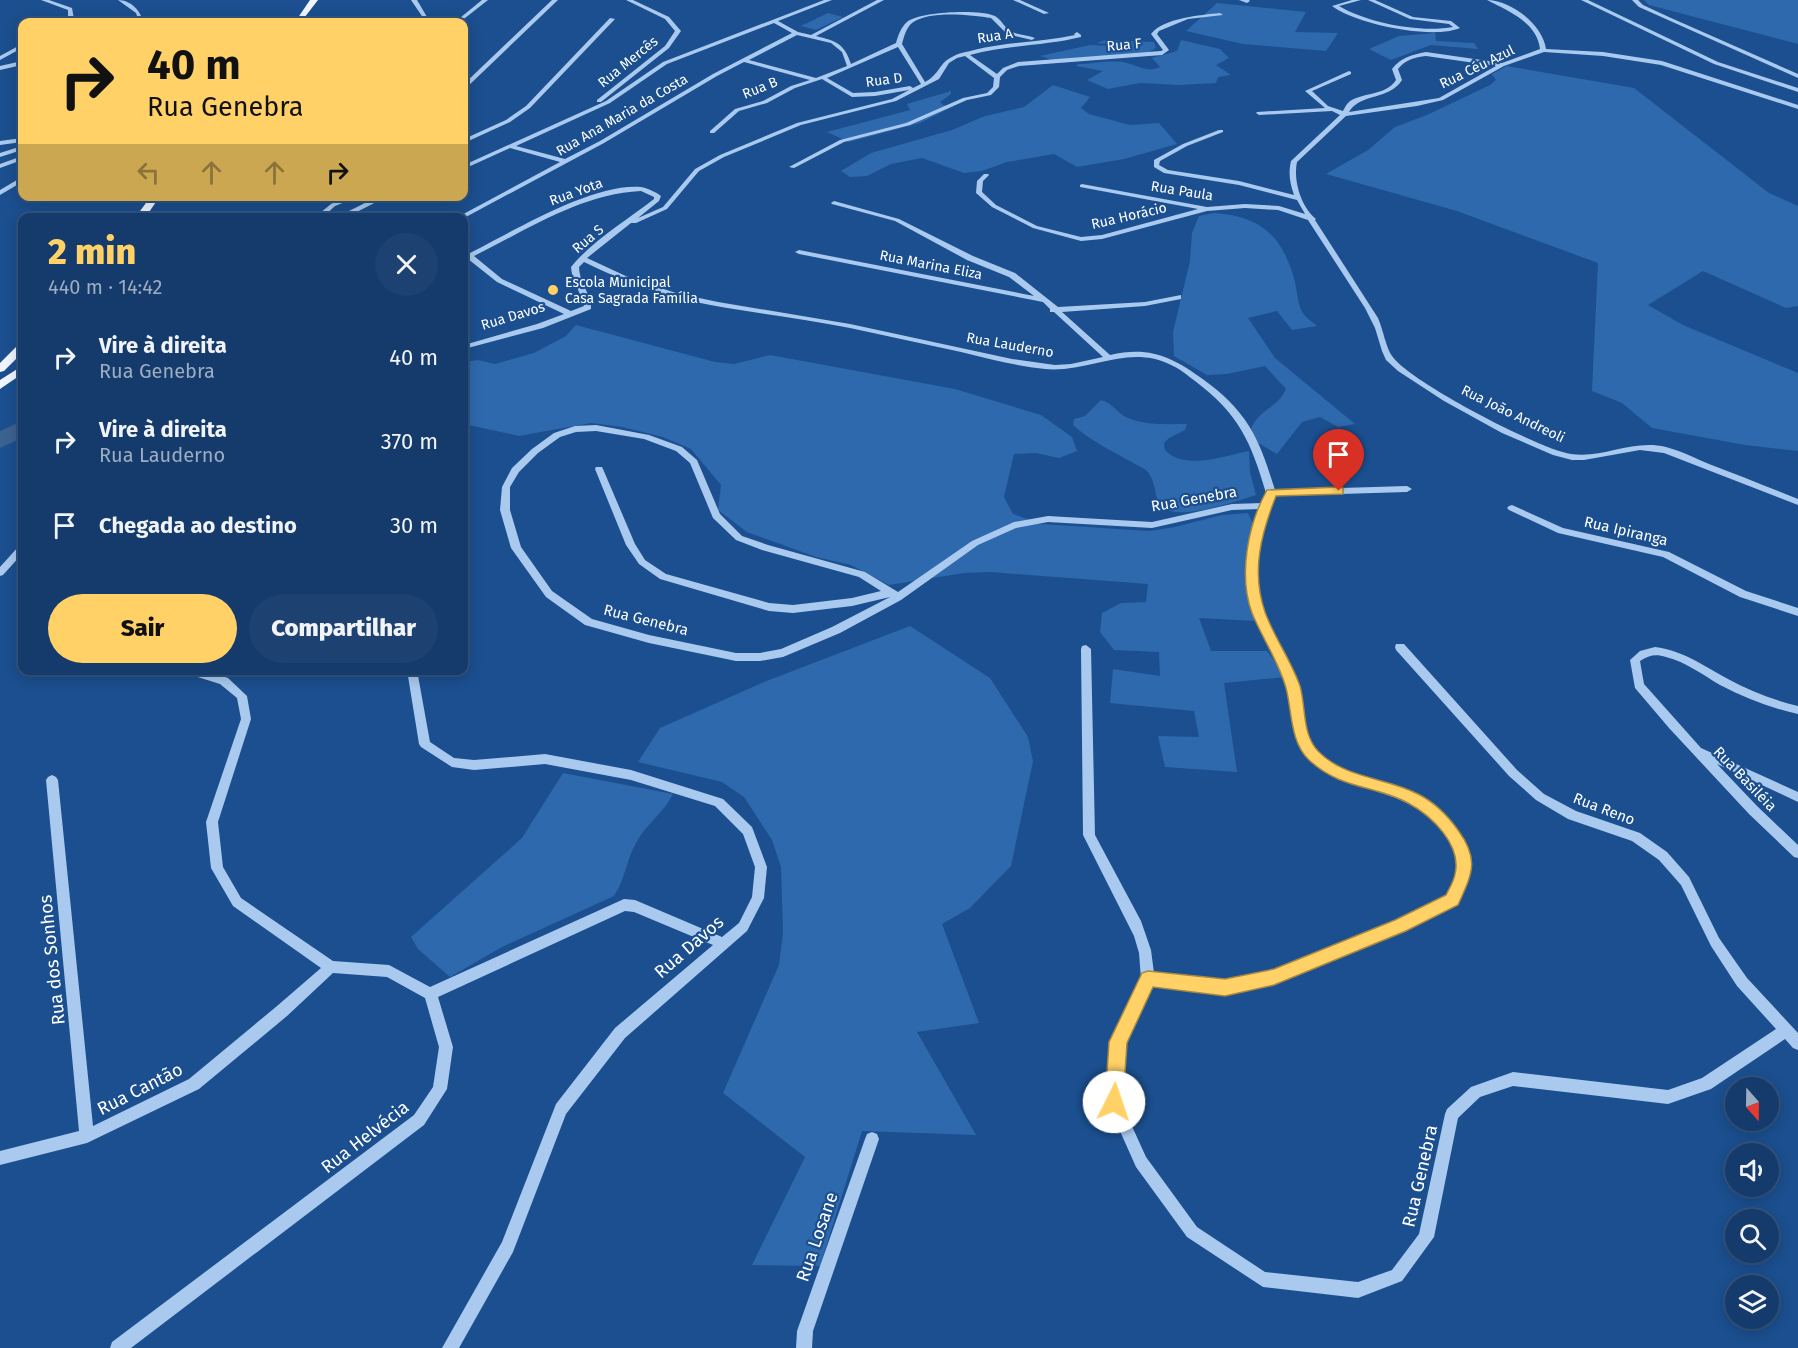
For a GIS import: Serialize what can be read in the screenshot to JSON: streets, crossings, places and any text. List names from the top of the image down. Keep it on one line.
{"streets":{"street":["Rua A","Rua F","Rua Mercês","Rua Céu Azul","Rua D","Rua B","Rua Ana Maria da Costa","Rua Paula","Rua Yota","Rua Horácio","Rua S","Rua Marina Eliza","Rua Davos","Rua Lauderno","Rua João Andreoli","Rua Genebra","Rua Ipiranga","Rua Basiléia","Rua Reno","Rua dos Sonhos","Rua Cantão","Rua Helvécia","Rua Losane"]},"crossings":[["Rua A","Rua D"],["Rua A","Rua B"],["Rua A","Rua Yota"],["Rua A","Rua S"],["Rua D","Rua B"],["Rua D","Rua Ana Maria da Costa"],["Rua Paula","Rua Horácio"],["Rua Paula","Rua João Andreoli"],["Rua Yota","Rua S"],["Rua S","Rua Davos"],["Rua S","Rua Lauderno"],["Rua Genebra","Rua Reno"],["Rua dos Sonhos","Rua Cantão"]],"places":["Escola Municipal Casa Sagrada Família"],"north":"bottom","page":{"turn":["40 m","Rua Genebra"],"heading":["2 min","440 m · 14:42"],"list":[{"name":"Vire à direita","note":"Rua Genebra","value":"40 m"},{"name":"Vire à direita","note":"Rua Lauderno","value":"370 m"},{"name":"Chegada ao destino","value":"30 m"}],"buttons":["Sair","Compartilhar"]}}
